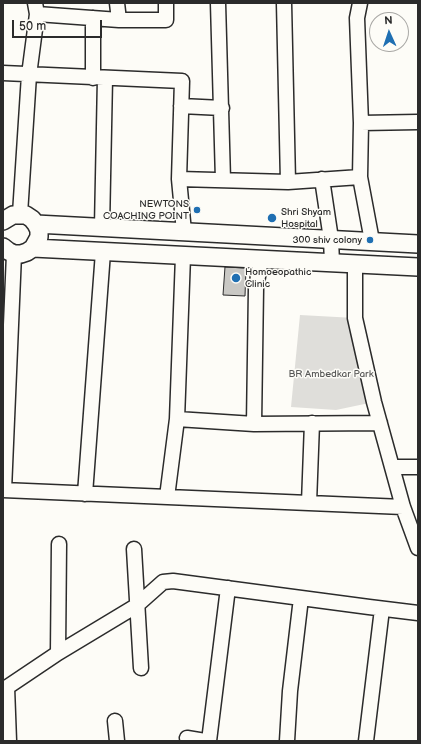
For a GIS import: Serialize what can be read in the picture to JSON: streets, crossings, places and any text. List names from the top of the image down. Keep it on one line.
{"parks":["BR Ambedkar Park"],"places":["NEWTONS COACHING POINT","Shri Shyam Hospital","300 shiv colony","Homoeopathic Clinic"],"scale_bar":"50 m","north":"top"}
